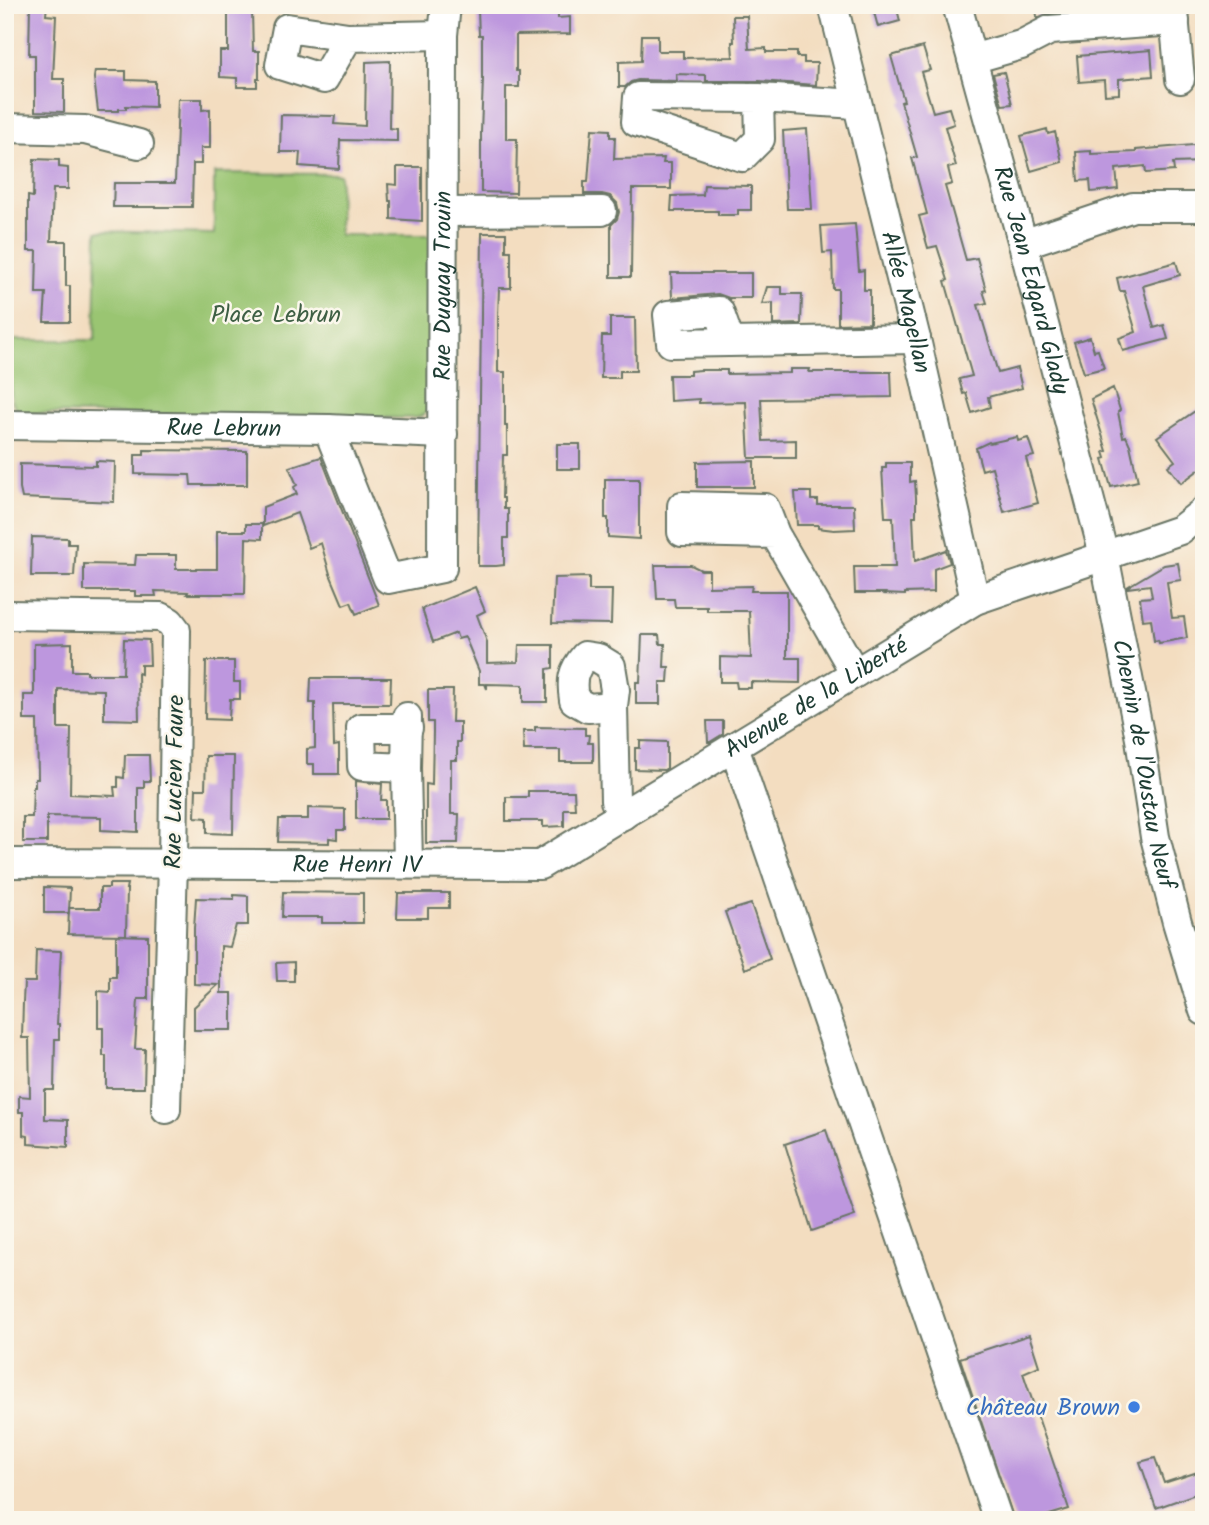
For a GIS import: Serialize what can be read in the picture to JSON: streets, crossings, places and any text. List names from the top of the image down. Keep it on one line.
{"streets":{"street":["Rue Jean Edgard Glady","Rue Duguay Trouin","Allée Magellan","Rue Lebrun","Avenue de la Liberté","Chemin de l'Oustau Neuf","Rue Lucien Faure","Rue Henri IV"]},"crossings":[["Rue Jean Edgard Glady","Avenue de la Liberté"],["Rue Jean Edgard Glady","Chemin de l'Oustau Neuf"],["Rue Duguay Trouin","Rue Lebrun"],["Allée Magellan","Avenue de la Liberté"],["Avenue de la Liberté","Chemin de l'Oustau Neuf"],["Avenue de la Liberté","Rue Henri IV"],["Rue Lucien Faure","Rue Henri IV"]],"parks":["Place Lebrun"],"places":["Château Brown"]}
